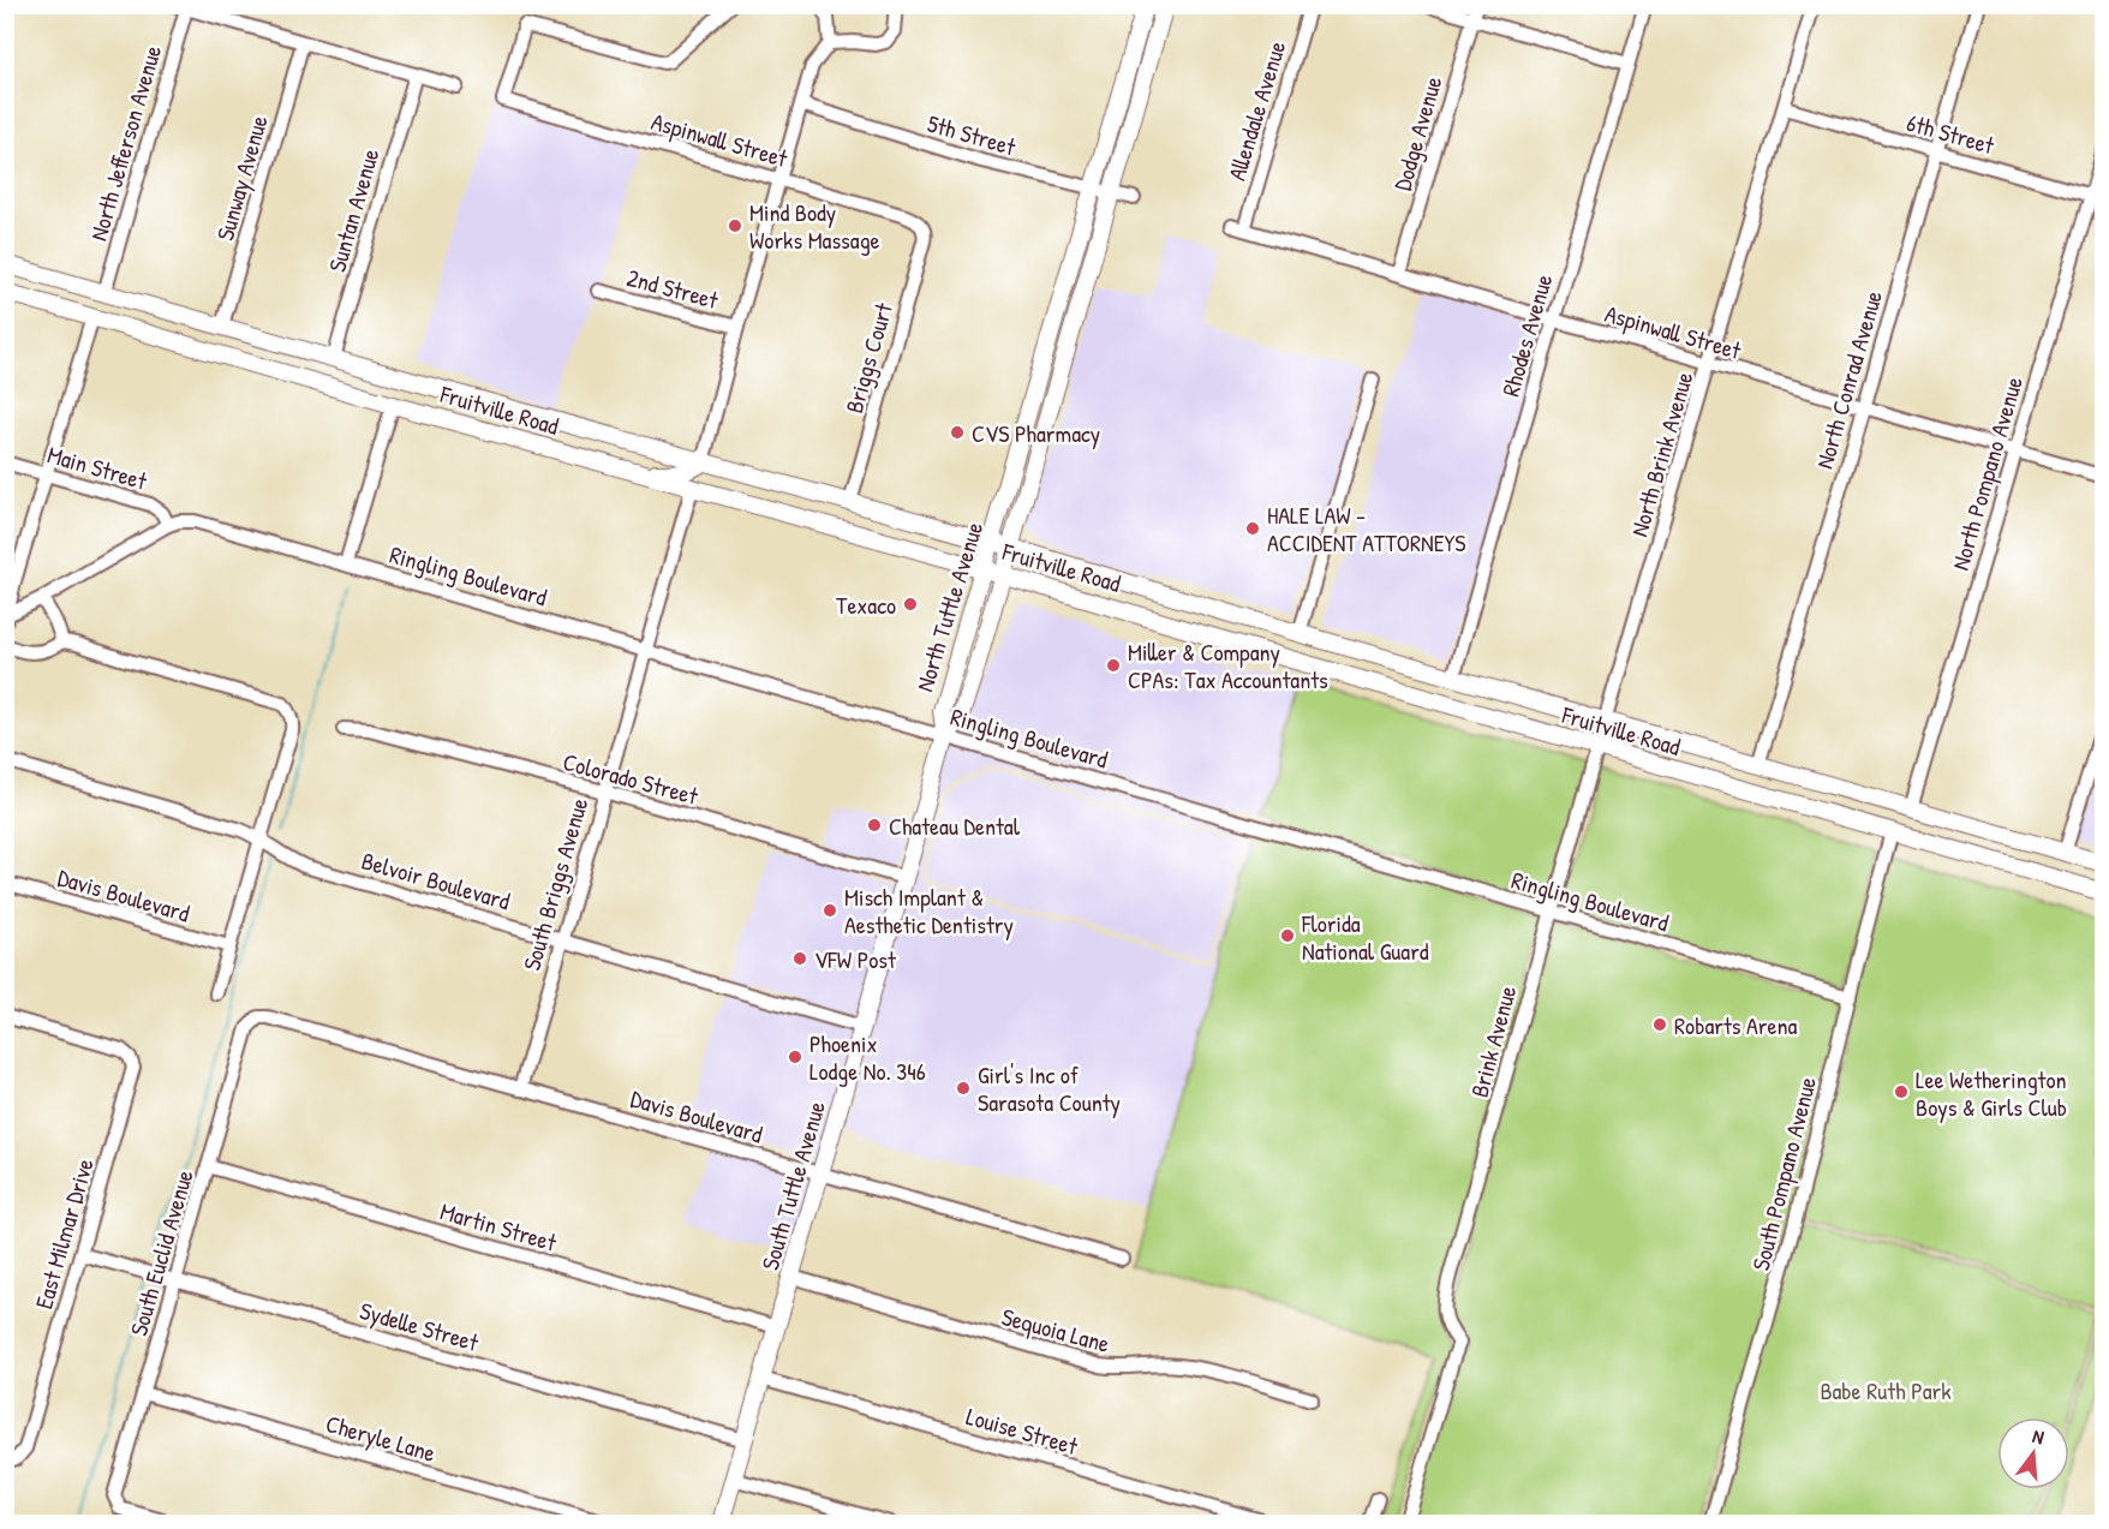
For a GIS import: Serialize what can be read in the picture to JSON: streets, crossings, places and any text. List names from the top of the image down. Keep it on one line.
{"streets":{"main road":["Fruitville Road","North Tuttle Avenue","South Tuttle Avenue"],"street":["Allendale Avenue","Dodge Avenue","6th Street","5th Street","Aspinwall Street","North Jefferson Avenue","Sunway Avenue","Suntan Avenue","2nd Street","Rhodes Avenue","Briggs Court","North Conrad Avenue","North Brink Avenue","Main Street","North Pompano Avenue","Ringling Boulevard","Colorado Street","Belvoir Boulevard","South Briggs Avenue","Davis Boulevard","Brink Avenue","South Pompano Avenue","Martin Street","East Milmar Drive","South Euclid Avenue","Sydelle Street","Sequoia Lane","Louise Street","Cheryle Lane"]},"crossings":[["Allendale Avenue","Aspinwall Street"],["Dodge Avenue","Aspinwall Street"],["6th Street","North Conrad Avenue"],["6th Street","North Brink Avenue"],["6th Street","North Pompano Avenue"],["5th Street","North Tuttle Avenue"],["Aspinwall Street","Rhodes Avenue"],["Aspinwall Street","Briggs Court"],["Aspinwall Street","North Conrad Avenue"],["Aspinwall Street","North Brink Avenue"],["Aspinwall Street","North Pompano Avenue"],["North Jefferson Avenue","Fruitville Road"],["Sunway Avenue","Fruitville Road"],["Suntan Avenue","Fruitville Road"],["Rhodes Avenue","Fruitville Road"],["Briggs Court","Fruitville Road"],["North Conrad Avenue","Fruitville Road"],["Fruitville Road","North Brink Avenue"],["Fruitville Road","North Pompano Avenue"],["Fruitville Road","North Tuttle Avenue"],["Fruitville Road","South Briggs Avenue"],["Fruitville Road","Brink Avenue"],["Fruitville Road","South Pompano Avenue"],["North Brink Avenue","Brink Avenue"],["Main Street","Ringling Boulevard"],["Ringling Boulevard","North Tuttle Avenue"],["Ringling Boulevard","South Briggs Avenue"],["Ringling Boulevard","Brink Avenue"],["Ringling Boulevard","South Pompano Avenue"],["Ringling Boulevard","South Tuttle Avenue"],["North Tuttle Avenue","South Tuttle Avenue"],["Colorado Street","South Briggs Avenue"],["Colorado Street","South Tuttle Avenue"],["Belvoir Boulevard","South Briggs Avenue"],["Belvoir Boulevard","South Tuttle Avenue"],["South Briggs Avenue","Davis Boulevard"],["Davis Boulevard","South Tuttle Avenue"],["Davis Boulevard","South Euclid Avenue"],["South Tuttle Avenue","Martin Street"],["South Tuttle Avenue","Sydelle Street"],["South Tuttle Avenue","Sequoia Lane"],["South Tuttle Avenue","Louise Street"],["Martin Street","South Euclid Avenue"],["East Milmar Drive","Sydelle Street"],["South Euclid Avenue","Sydelle Street"],["South Euclid Avenue","Cheryle Lane"]],"parks":["Babe Ruth Park"],"places":["Mind Body Works Massage","CVS Pharmacy","HALE LAW - ACCIDENT ATTORNEYS","Texaco","Miller & Company CPAs: Tax Accountants","Chateau Dental","Misch Implant & Aesthetic Dentistry","Florida National Guard","VFW Post","Robarts Arena","Phoenix Lodge No. 346","Girl's Inc of Sarasota County","Lee Wetherington Boys & Girls Club"],"north":"top"}
